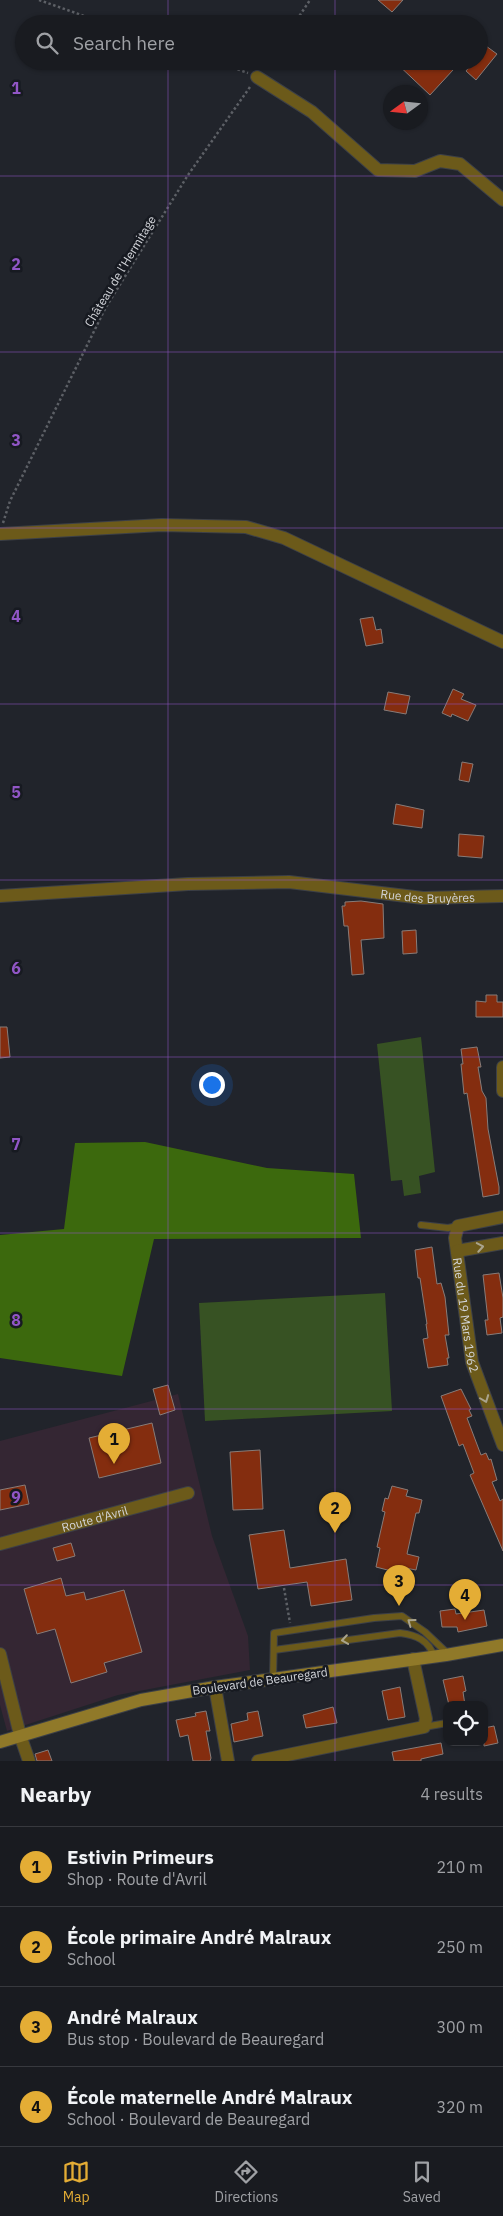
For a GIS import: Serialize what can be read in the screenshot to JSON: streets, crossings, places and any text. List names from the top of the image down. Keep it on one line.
{"streets":{"street":["Rue des Bruyères","Rue du 19 Mars 1962","Route d'Avril","Boulevard de Beauregard"],"path":["Château de l’Hermitage"]},"one_way":["Rue du 19 Mars 1962"],"north":"left","page":{"search":"Search here","pins":["1","2","3","4"],"heading":["Nearby","4 results"],"list":[{"mark":"1","name":"Estivin Primeurs","note":"Shop · Route d'Avril","value":"210 m"},{"mark":"2","name":"École primaire André Malraux","note":"School","value":"250 m"},{"mark":"3","name":"André Malraux","note":"Bus stop · Boulevard de Beauregard","value":"300 m"},{"mark":"4","name":"École maternelle André Malraux","note":"School · Boulevard de Beauregard","value":"320 m"}],"nav":["Map","Directions","Saved"]},"grid":{"rows":["1","2","3","4","5","6","7","8","9"]}}
